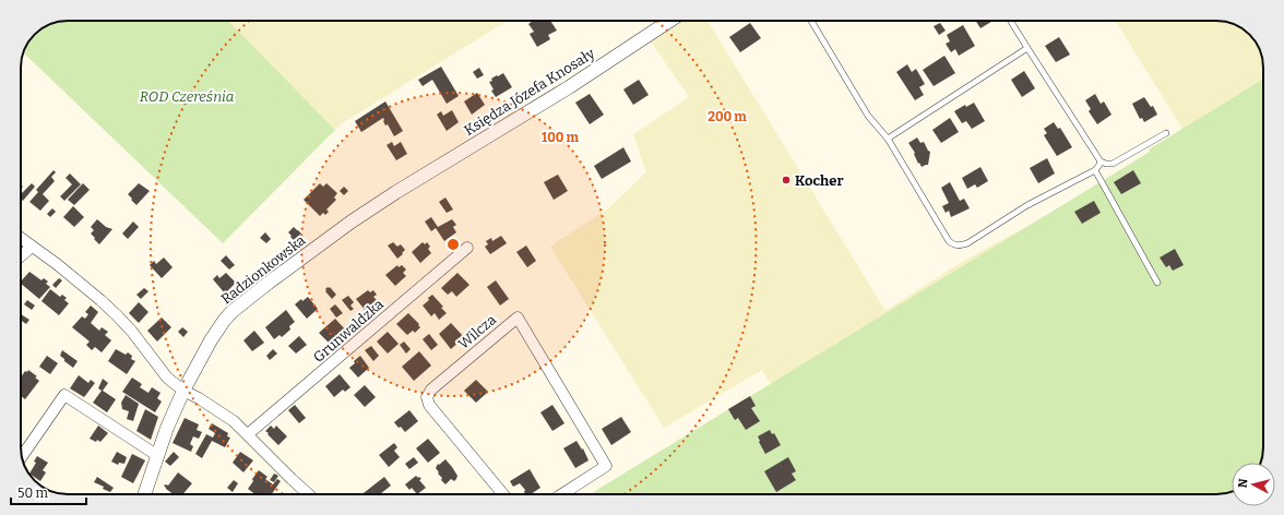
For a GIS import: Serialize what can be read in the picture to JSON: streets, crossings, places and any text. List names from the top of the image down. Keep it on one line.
{"streets":{"street":["Księdza Józefa Knosały","Radzionkowska","Grunwaldzka","Wilcza"]},"crossings":[["Księdza Józefa Knosały","Radzionkowska"]],"parks":["ROD Czereśnia"],"places":["Kocher"],"scale_bar":"50 m","north":"left","rings":["200 m","100 m"]}
